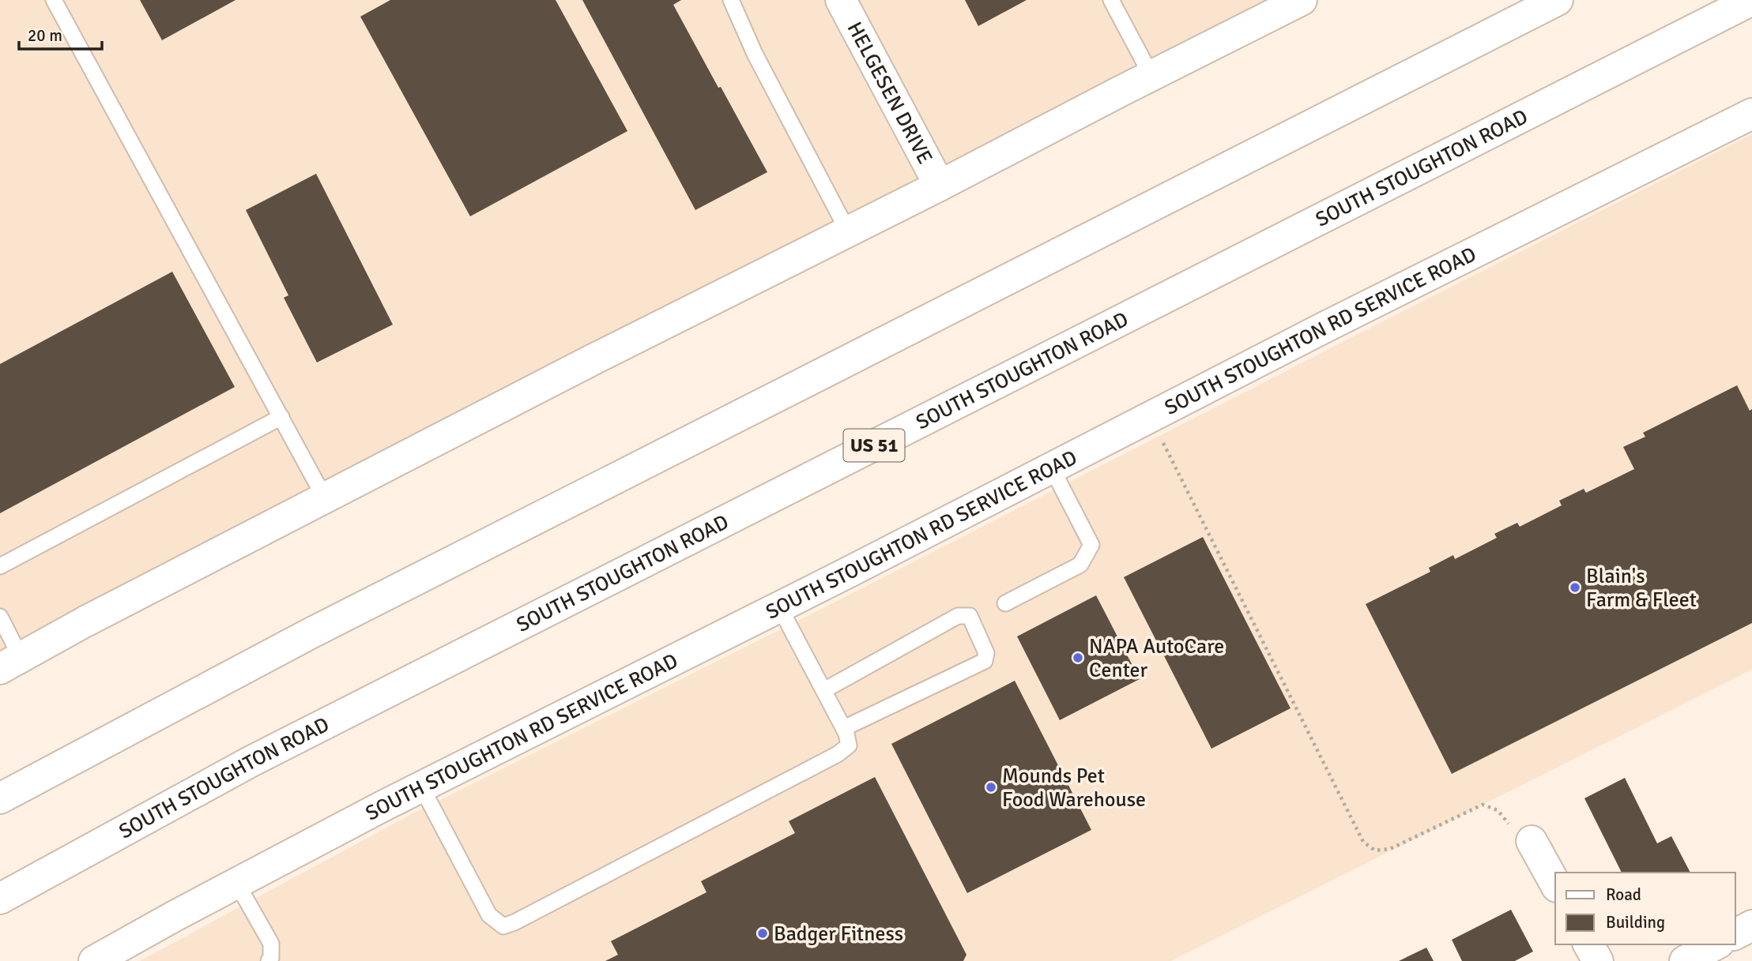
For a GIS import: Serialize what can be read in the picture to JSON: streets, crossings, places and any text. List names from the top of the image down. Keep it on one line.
{"streets":{"main road":["HELGESEN DRIVE","SOUTH STOUGHTON ROAD","SOUTH STOUGHTON RD SERVICE ROAD","US 51"]},"places":["Blain's Farm & Fleet","NAPA AutoCare Center","Mounds Pet Food Warehouse","Badger Fitness"],"legend":["Road","Building"],"scale_bar":"20 m"}
